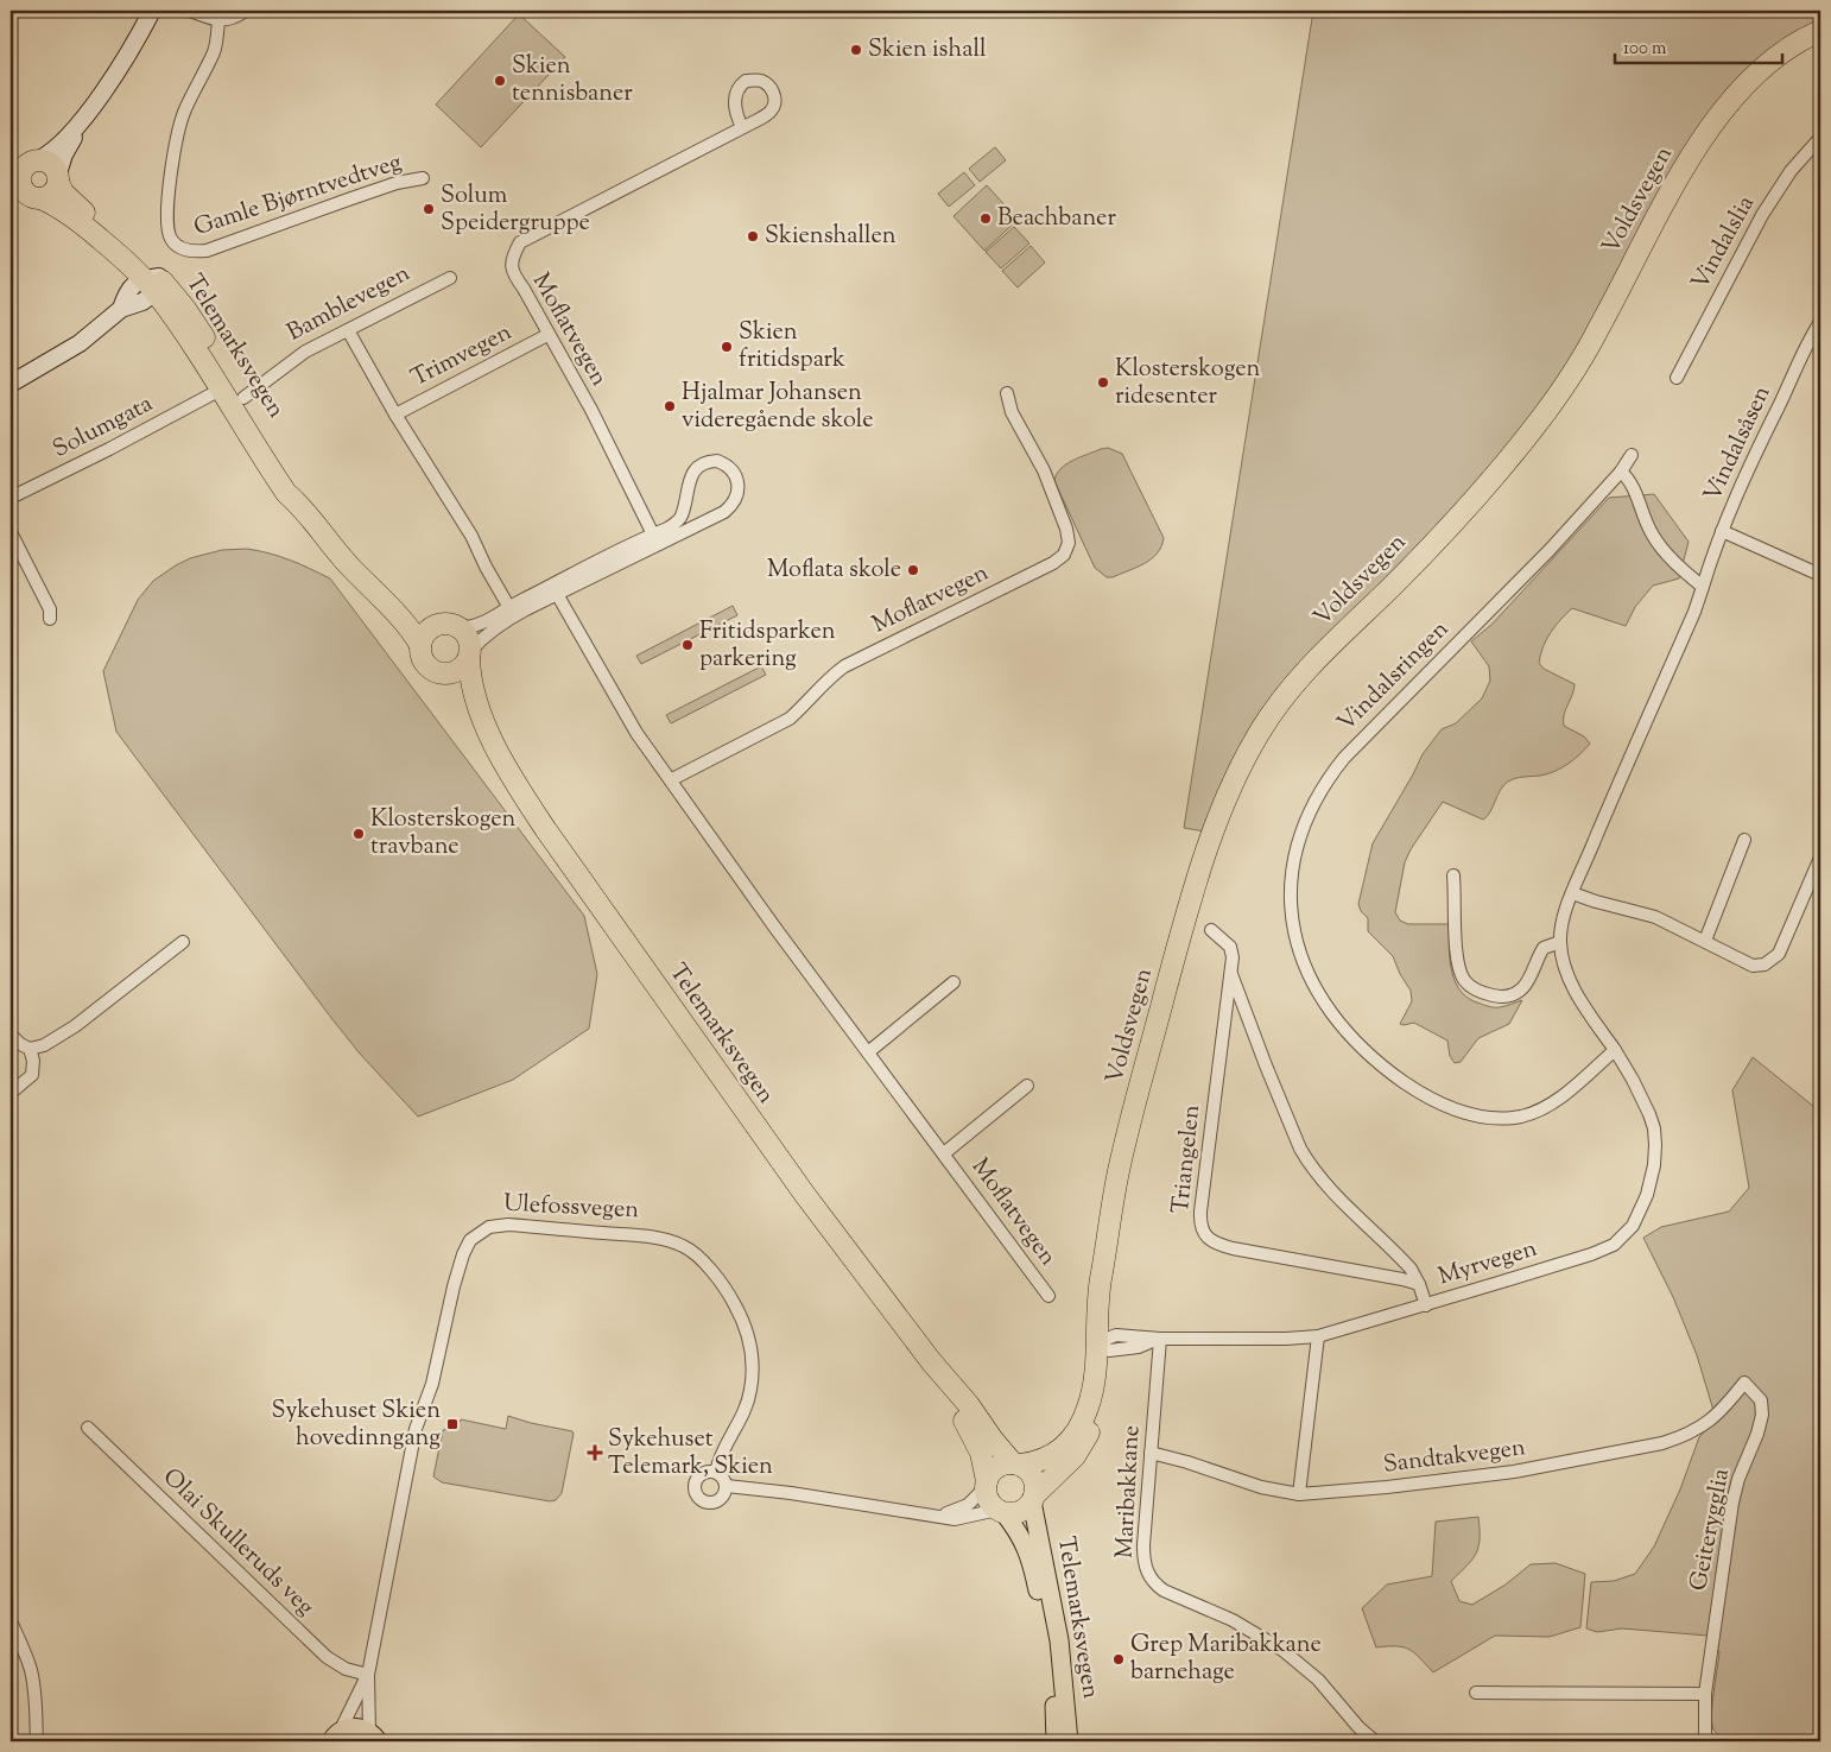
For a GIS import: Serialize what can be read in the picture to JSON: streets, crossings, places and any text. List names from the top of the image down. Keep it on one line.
{"streets":{"highway":["Voldsvegen","Telemarksvegen"],"street":["Gamle Bjørntvedtveg","Vindalslia","Bamblevegen","Moflatvegen","Trimvegen","Solumgata","Vindalsåsen","Vindalsringen","Triangelen","Ulefossvegen","Myrvegen","Sandtakvegen","Maribakkane","Geiterygglia","Olai Skulleruds veg"]},"crossings":[["Voldsvegen","Telemarksvegen"],["Voldsvegen","Myrvegen"],["Moflatvegen","Trimvegen"],["Vindalsringen","Myrvegen"],["Triangelen","Myrvegen"],["Ulefossvegen","Olai Skulleruds veg"],["Myrvegen","Maribakkane"],["Sandtakvegen","Maribakkane"],["Sandtakvegen","Geiterygglia"]],"places":{"other":["Skien ishall","Skien tennisbaner","Solum Speidergruppe","Beachbaner","Skienshallen","Skien fritidspark","Klosterskogen ridesenter","Hjalmar Johansen videregående skole","Moflata skole","Fritidsparken parkering","Klosterskogen travbane","Grep Maribakkane barnehage"],"transit":["Sykehuset Skien hovedinngang"],"health":["Sykehuset Telemark, Skien"]},"scale_bar":"100 m"}
